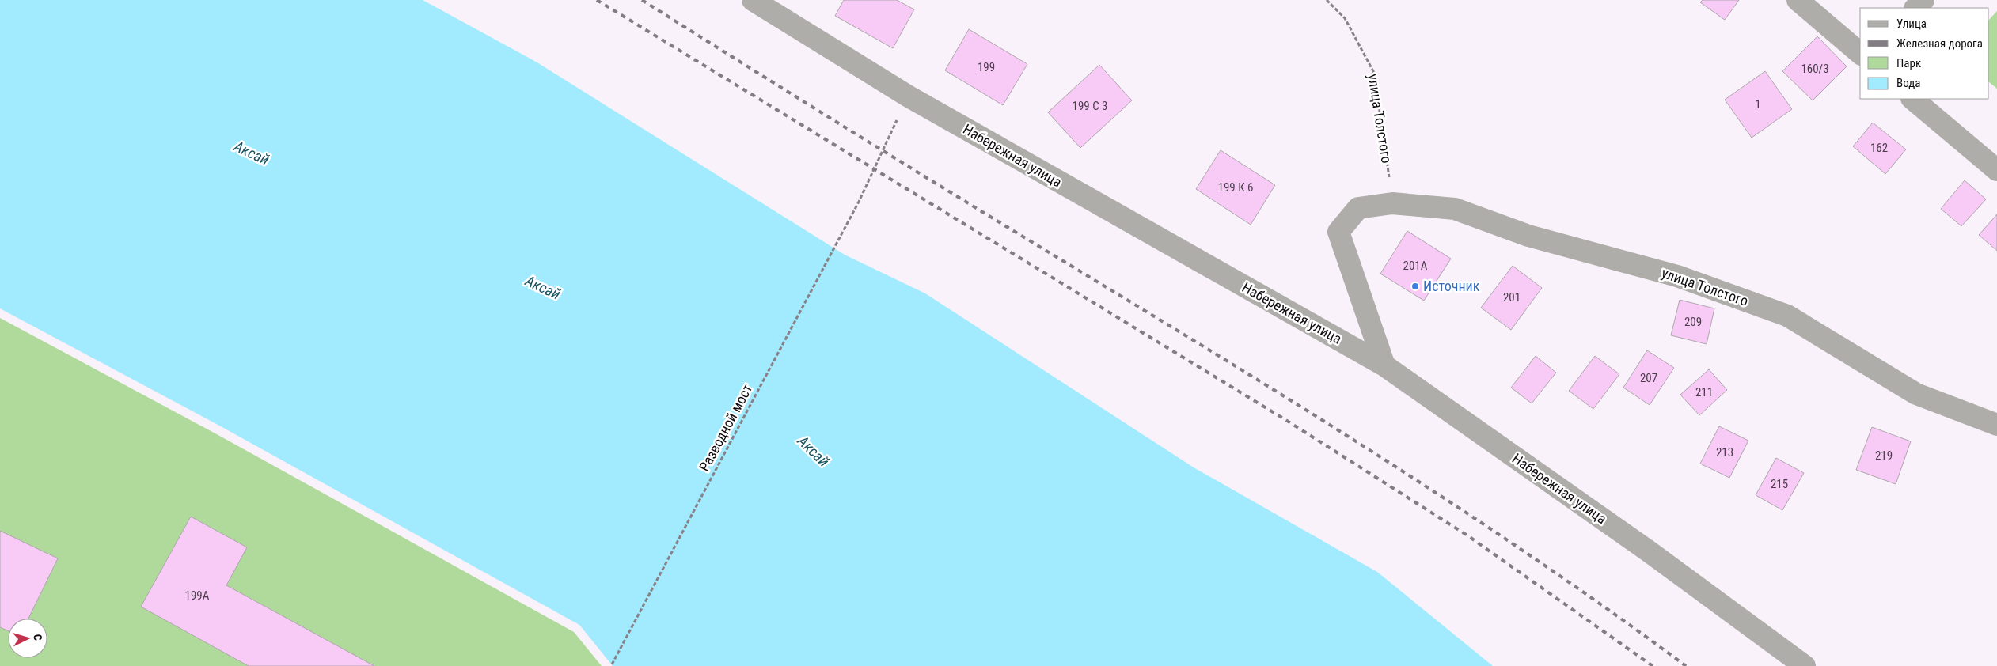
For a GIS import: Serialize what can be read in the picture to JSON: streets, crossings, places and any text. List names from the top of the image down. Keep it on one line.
{"streets":{"street":["улица Толстого","Набережная улица"],"path":["Разводной мост"]},"crossings":[["улица Толстого","Набережная улица"],["Набережная улица","Разводной мост"]],"water":["Аксай"],"places":["Источник"],"house_numbers":["199","160/3","1","199 С 3","162","199 К 6","201А","201","209","207","211","213","219","215","199А"],"legend":["Улица","Железная дорога","Парк","Вода"],"north":"right"}
